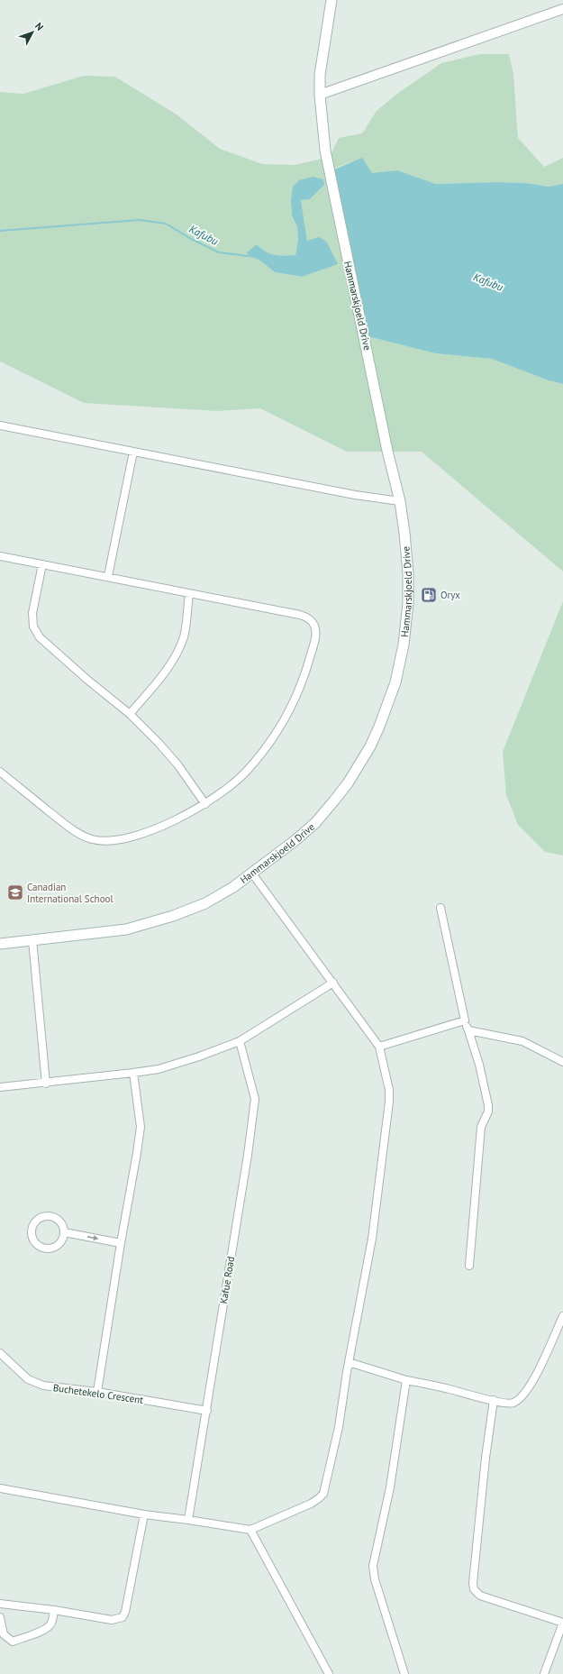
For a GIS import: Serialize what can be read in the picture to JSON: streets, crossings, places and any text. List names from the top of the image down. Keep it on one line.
{"streets":{"main road":["Hammarskjoeld Drive"],"street":["Kafue Road","Buchetekelo Crescent"]},"crossings":[["Kafue Road","Buchetekelo Crescent"]],"water":["Kafubu"],"places":{"fuel station":["Oryx"],"school or university":["Canadian International School"]},"north":"top right"}
